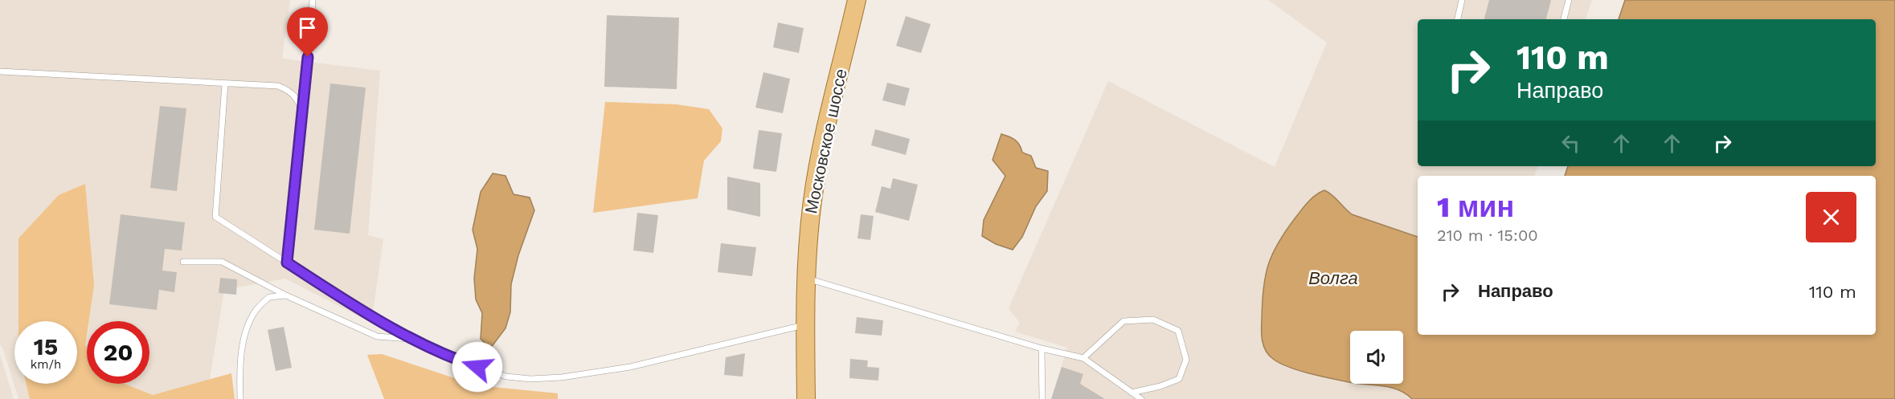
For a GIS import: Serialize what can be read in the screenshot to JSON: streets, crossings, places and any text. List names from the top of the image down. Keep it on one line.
{"streets":{"main road":["Московское шоссе"]},"water":["Волга"],"page":{"turn":["110 m","Направо"],"heading":["1 мин","210 m · 15:00"],"list":[{"name":"Направо","value":"110 m"}],"speed":"15 km/h","limit":"20"}}
